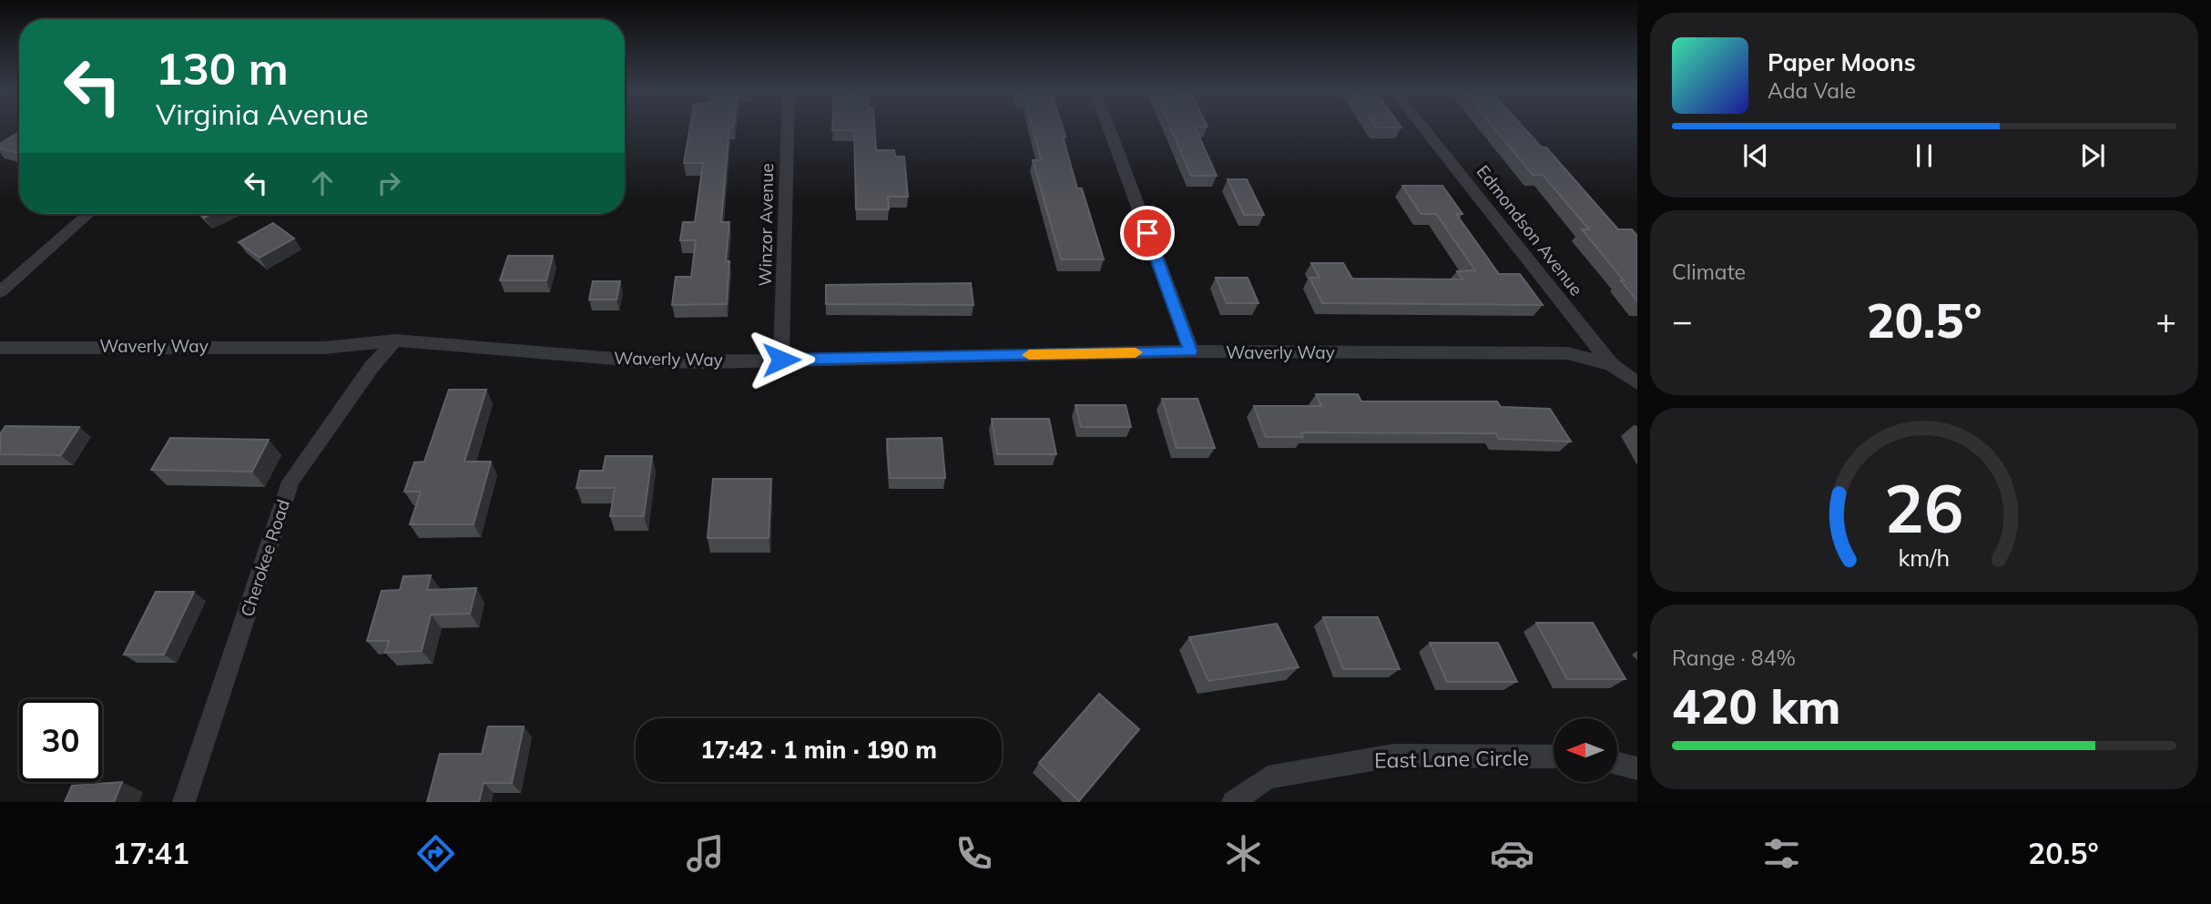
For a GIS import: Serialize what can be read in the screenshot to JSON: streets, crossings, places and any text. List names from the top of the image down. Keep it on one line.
{"streets":{"street":["Winzor Avenue","Edmondson Avenue","Waverly Way","Cherokee Road","East Lane Circle"]},"crossings":[["Winzor Avenue","Waverly Way"],["Edmondson Avenue","Waverly Way"],["Waverly Way","Cherokee Road"]],"north":"left","page":{"turn":["130 m","Virginia Avenue"],"song":["Paper Moons","Ada Vale"],"tile":["Climate",["Range · 84%","420 km"]],"heat":["−","20.5°","+"],"limit":"30","trip":"17:42 · 1 min · 190 m","tabs":["17:41","20.5°"],"gauge":["26","km/h"]}}
